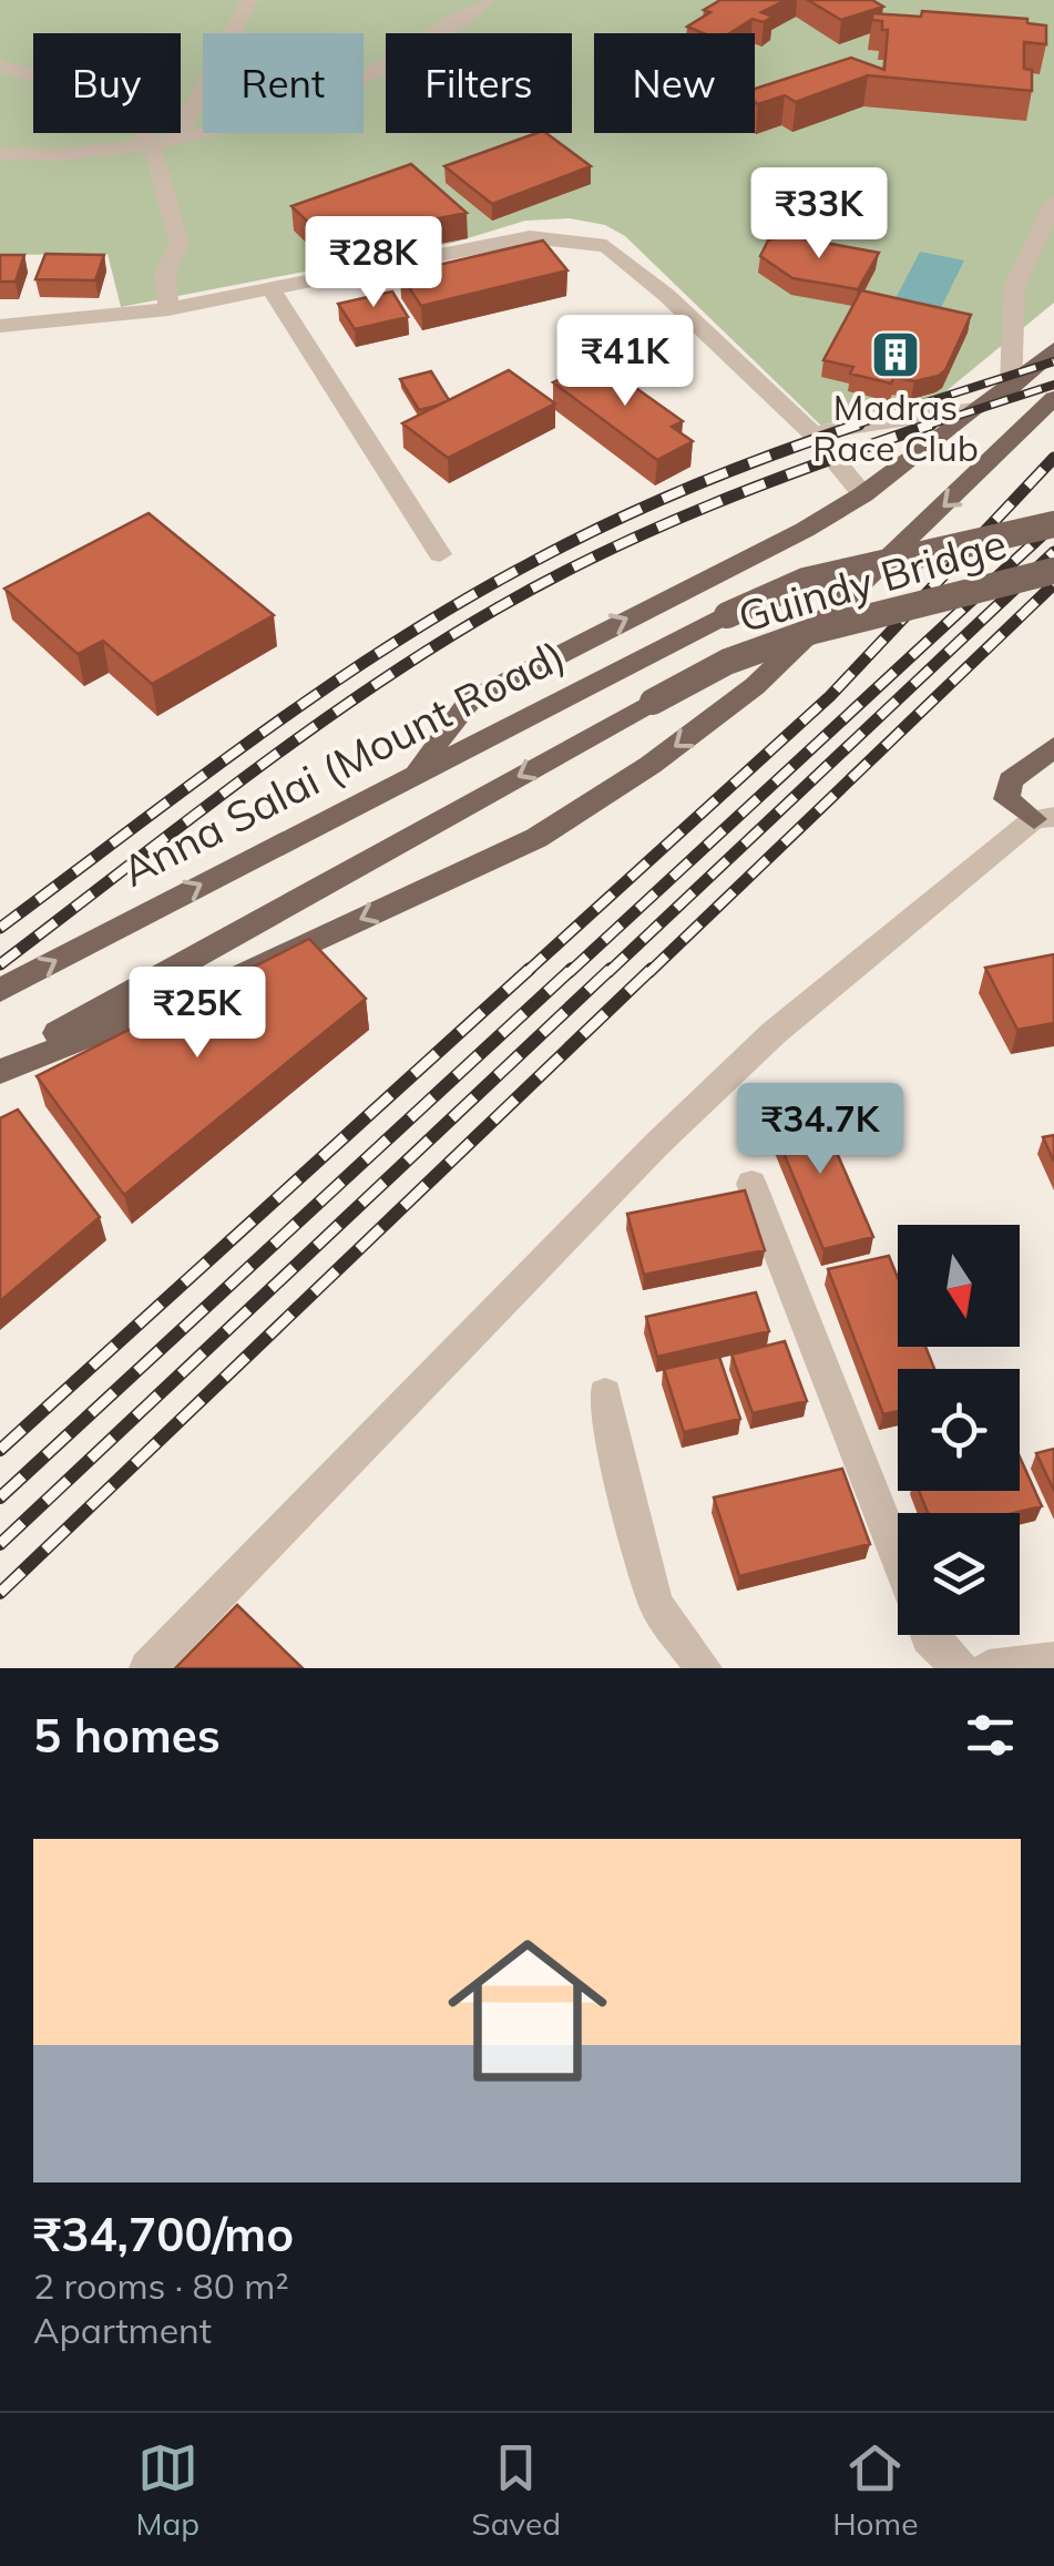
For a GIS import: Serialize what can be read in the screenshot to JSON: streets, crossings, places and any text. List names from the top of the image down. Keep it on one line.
{"streets":{"main road":["Guindy Bridge","Anna Salai (Mount Road)"]},"crossings":[["Guindy Bridge","Anna Salai (Mount Road)"]],"places":{"building":["Madras Race Club"]},"north":"bottom","page":{"chip":["Buy","Rent","Filters","New"],"price":["₹33K","₹28K","₹41K","₹25K","₹34.7K"],"heading":"5 homes","list":[{"name":"₹34,700/mo","note":"2 rooms · 80 m² · Apartment"}],"tabs":["Map","Saved","Home"]}}
